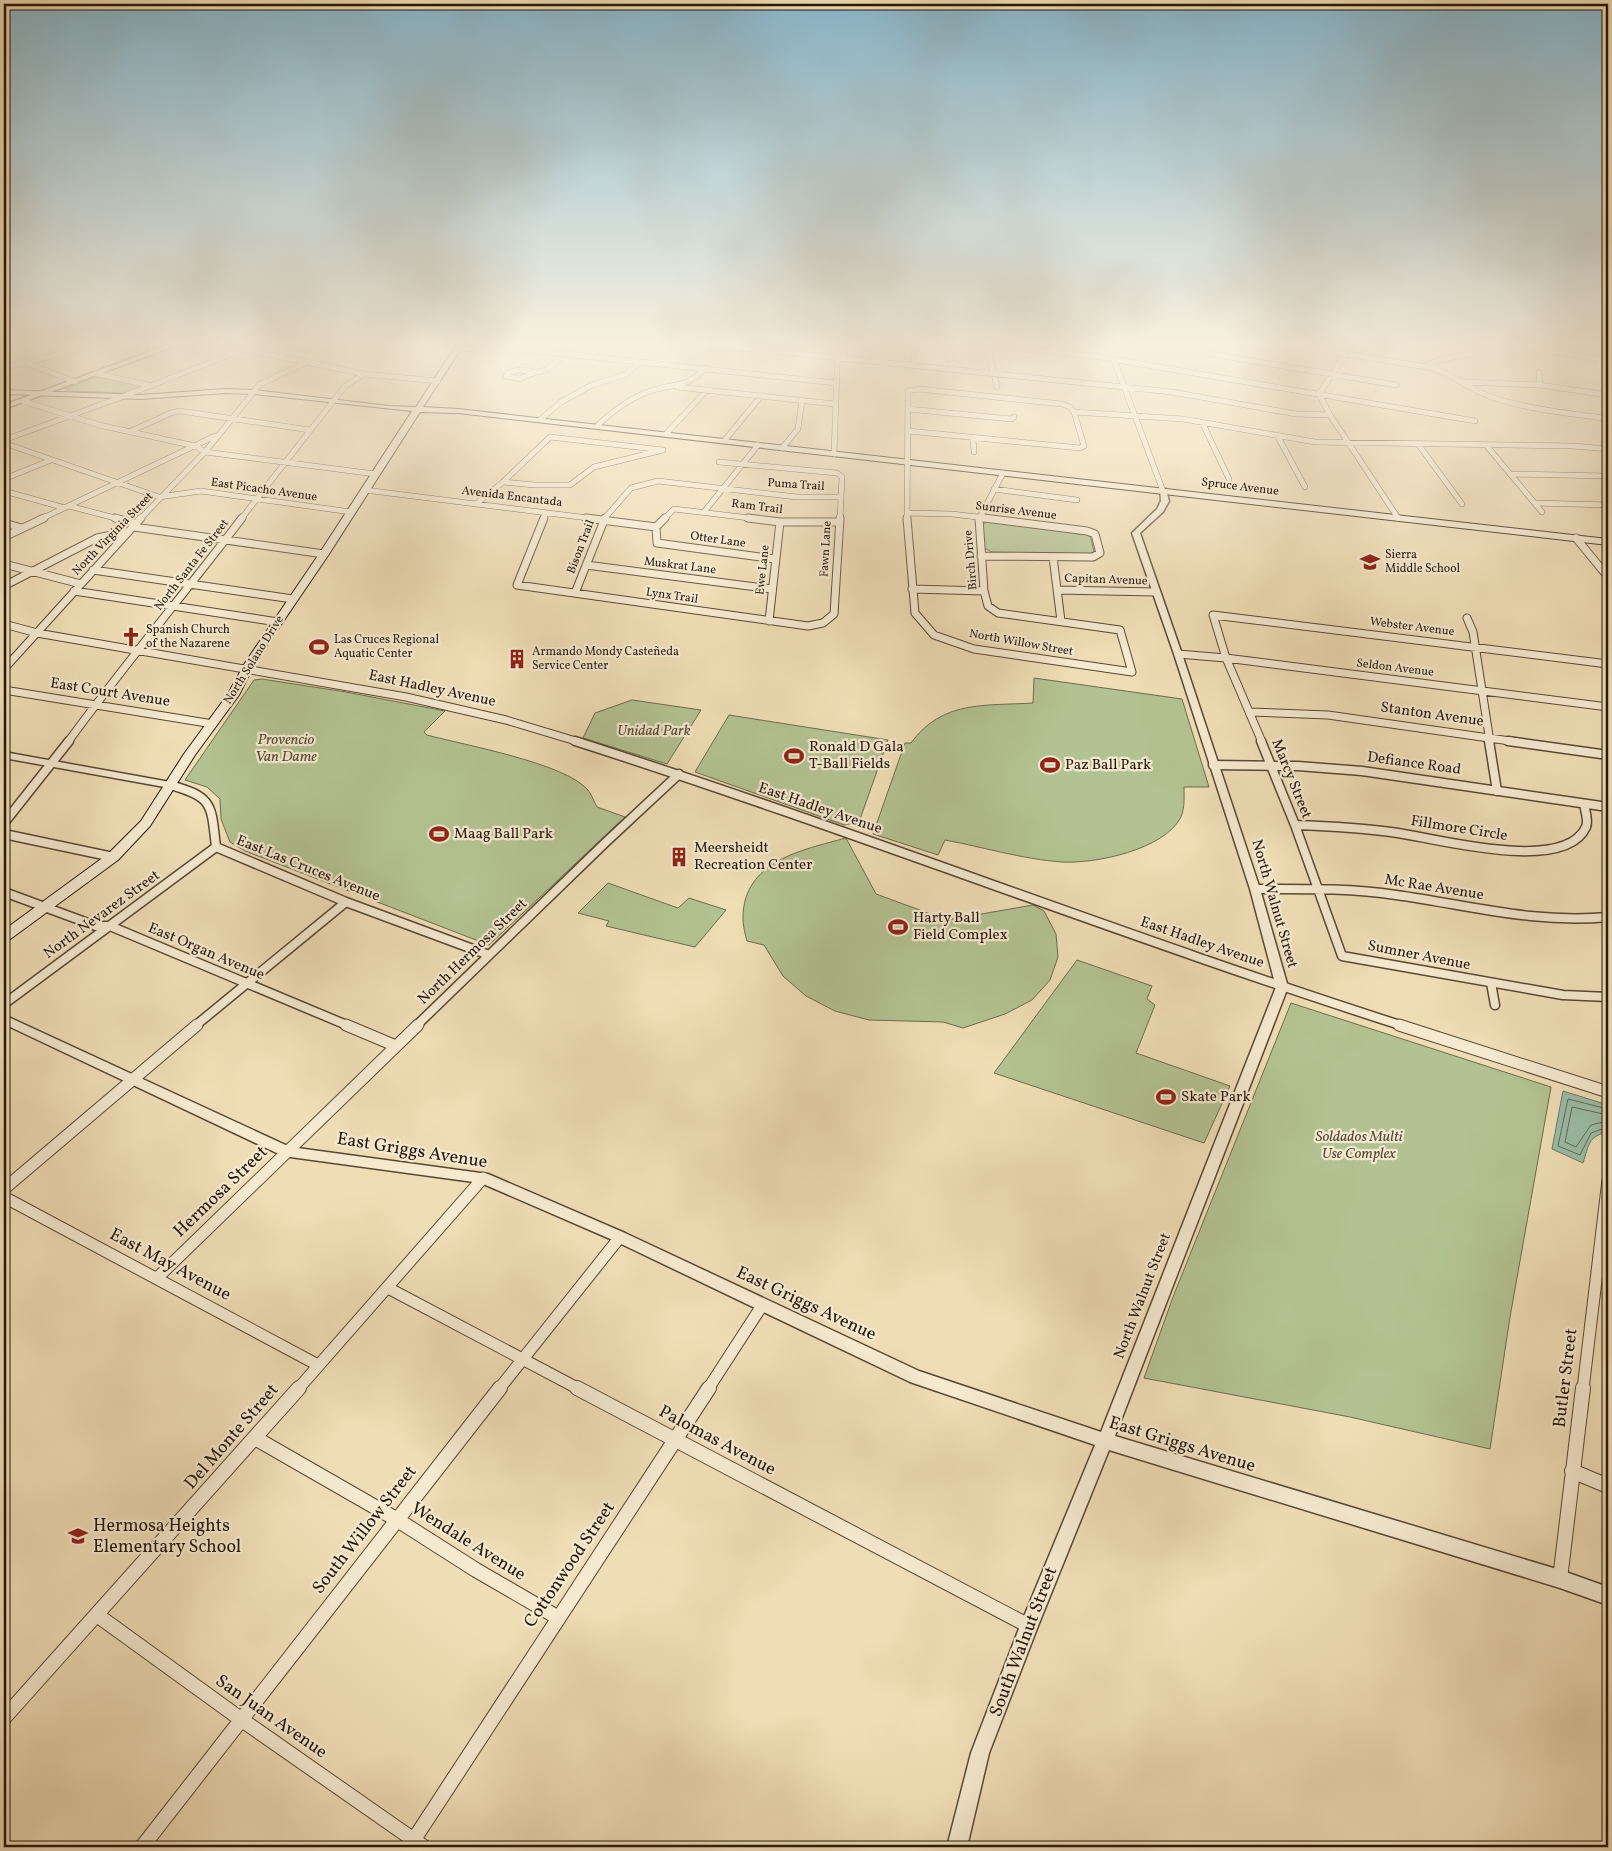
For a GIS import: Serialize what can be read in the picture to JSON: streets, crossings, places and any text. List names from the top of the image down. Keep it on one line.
{"streets":{"main road":["Spruce Avenue","North Solano Drive"],"street":["Puma Trail","East Picacho Avenue","Avenida Encantada","Ram Trail","Sunrise Avenue","North Virginia Street","Otter Lane","Bison Trail","Fawn Lane","Birch Drive","North Santa Fe Street","Muskrat Lane","Ewe Lane","Capitan Avenue","Lynx Trail","Webster Avenue","North Willow Street","Seldon Avenue","East Hadley Avenue","East Court Avenue","Stanton Avenue","Defiance Road","Marcy Street","Fillmore Circle","East Las Cruces Avenue","Mc Rae Avenue","North Walnut Street","North Nevarez Street","East Organ Avenue","North Hermosa Street","Sumner Avenue","East Griggs Avenue","Hermosa Street","East May Avenue","Butler Street","Del Monte Street","Palomas Avenue","South Willow Street","Wendale Avenue","Cottonwood Street","South Walnut Street","San Juan Avenue"]},"crossings":[["Puma Trail","Bison Trail"],["Puma Trail","Fawn Lane"],["Spruce Avenue","Birch Drive"],["Spruce Avenue","North Willow Street"],["Spruce Avenue","North Walnut Street"],["East Picacho Avenue","North Virginia Street"],["East Picacho Avenue","North Santa Fe Street"],["East Picacho Avenue","North Solano Drive"],["Avenida Encantada","Ram Trail"],["Avenida Encantada","Otter Lane"],["Avenida Encantada","Bison Trail"],["Avenida Encantada","Lynx Trail"],["Avenida Encantada","North Solano Drive"],["Ram Trail","Otter Lane"],["Ram Trail","Fawn Lane"],["Ram Trail","Ewe Lane"],["Sunrise Avenue","Birch Drive"],["Sunrise Avenue","North Willow Street"],["North Virginia Street","East Hadley Avenue"],["Otter Lane","Ewe Lane"],["Bison Trail","Muskrat Lane"],["Bison Trail","Lynx Trail"],["Fawn Lane","Lynx Trail"],["Birch Drive","North Willow Street"],["North Santa Fe Street","East Hadley Avenue"],["North Santa Fe Street","East Court Avenue"],["North Santa Fe Street","East Las Cruces Avenue"],["Muskrat Lane","Ewe Lane"],["Ewe Lane","Lynx Trail"],["Capitan Avenue","North Walnut Street"],["Webster Avenue","Marcy Street"],["North Solano Drive","East Hadley Avenue"],["North Solano Drive","East Court Avenue"],["North Solano Drive","East Las Cruces Avenue"],["North Solano Drive","East Organ Avenue"],["Seldon Avenue","Marcy Street"],["Seldon Avenue","North Walnut Street"],["East Hadley Avenue","North Walnut Street"],["East Hadley Avenue","North Hermosa Street"],["Stanton Avenue","Marcy Street"],["Defiance Road","Marcy Street"],["Defiance Road","Fillmore Circle"],["Defiance Road","North Walnut Street"],["Marcy Street","Fillmore Circle"],["Marcy Street","Mc Rae Avenue"],["Marcy Street","Sumner Avenue"],["East Las Cruces Avenue","North Nevarez Street"],["East Las Cruces Avenue","North Hermosa Street"],["Mc Rae Avenue","North Walnut Street"],["North Walnut Street","East Griggs Avenue"],["North Walnut Street","South Walnut Street"],["North Nevarez Street","East Organ Avenue"],["East Organ Avenue","North Hermosa Street"],["North Hermosa Street","East Griggs Avenue"],["North Hermosa Street","Hermosa Street"],["East Griggs Avenue","Hermosa Street"],["East Griggs Avenue","Butler Street"],["East Griggs Avenue","Del Monte Street"],["East Griggs Avenue","South Willow Street"],["East Griggs Avenue","Cottonwood Street"],["East Griggs Avenue","South Walnut Street"],["Hermosa Street","East May Avenue"],["East May Avenue","Del Monte Street"],["Del Monte Street","Palomas Avenue"],["Del Monte Street","Wendale Avenue"],["Del Monte Street","San Juan Avenue"],["Palomas Avenue","South Willow Street"],["Palomas Avenue","Cottonwood Street"],["Palomas Avenue","South Walnut Street"],["South Willow Street","Wendale Avenue"],["South Willow Street","San Juan Avenue"],["Wendale Avenue","Cottonwood Street"],["Cottonwood Street","San Juan Avenue"]],"parks":["Unidad Park","Provencio Van Dame","Soldados Multi Use Complex"],"places":{"school or university":["Sierra Middle School","Hermosa Heights Elementary School"],"church":["Spanish Church of the Nazarene"],"sports":["Las Cruces Regional Aquatic Center","Ronald D Gala T-Ball Fields","Paz Ball Park","Maag Ball Park","Harty Ball Field Complex","Skate Park"],"building":["Armando Mondy Casteñeda Service Center","Meersheidt Recreation Center"]}}
